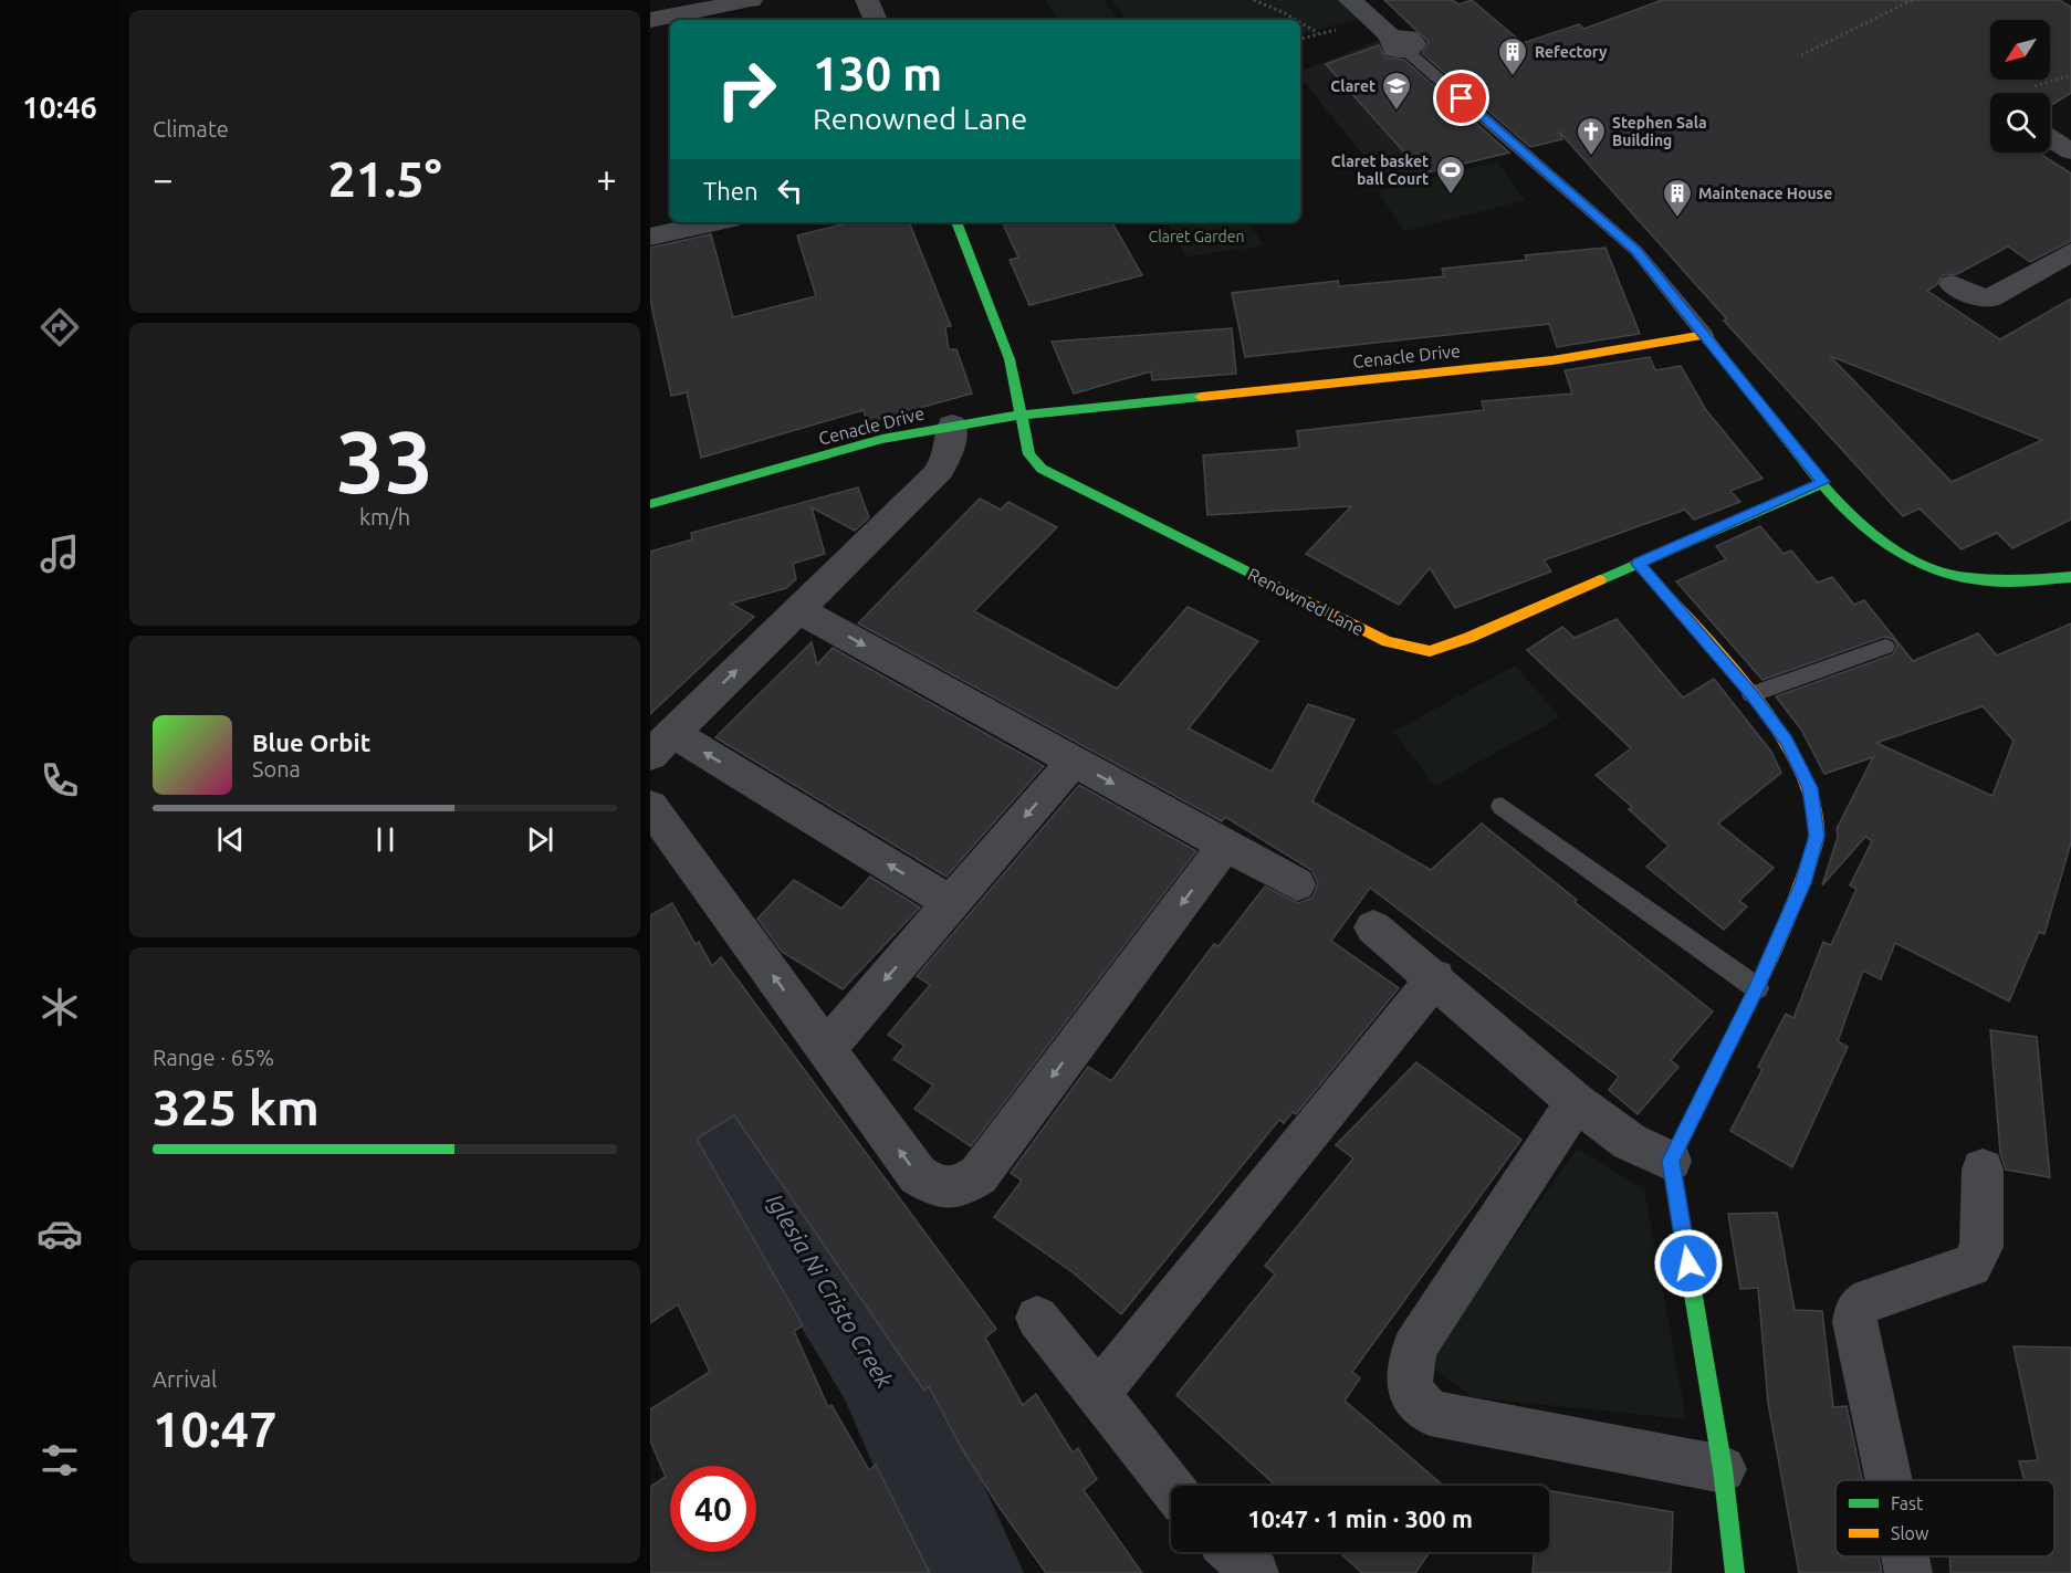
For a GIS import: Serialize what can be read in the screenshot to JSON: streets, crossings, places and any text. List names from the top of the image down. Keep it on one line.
{"streets":{"street":["Cenacle Drive","Renowned Lane"]},"crossings":[["Cenacle Drive","Renowned Lane"]],"water":["Iglesia Ni Cristo Creek"],"parks":["Claret Garden"],"places":{"building":["Refectory","Maintenace House"],"school or university":["Claret"],"church":["Stephen Sala Building"],"sports":["Claret basket ball Court"]},"legend":["Fast","Slow"],"north":"bottom left","page":{"tabs":"10:46","tile":["Climate",["33","km/h"],["Range · 65%","325 km"],["Arrival","10:47"]],"turn":["130 m","Renowned Lane"],"heat":["−","21.5°","+"],"then":"Then","song":["Blue Orbit","Sona"],"limit":"40","trip":"10:47 · 1 min · 300 m"}}
